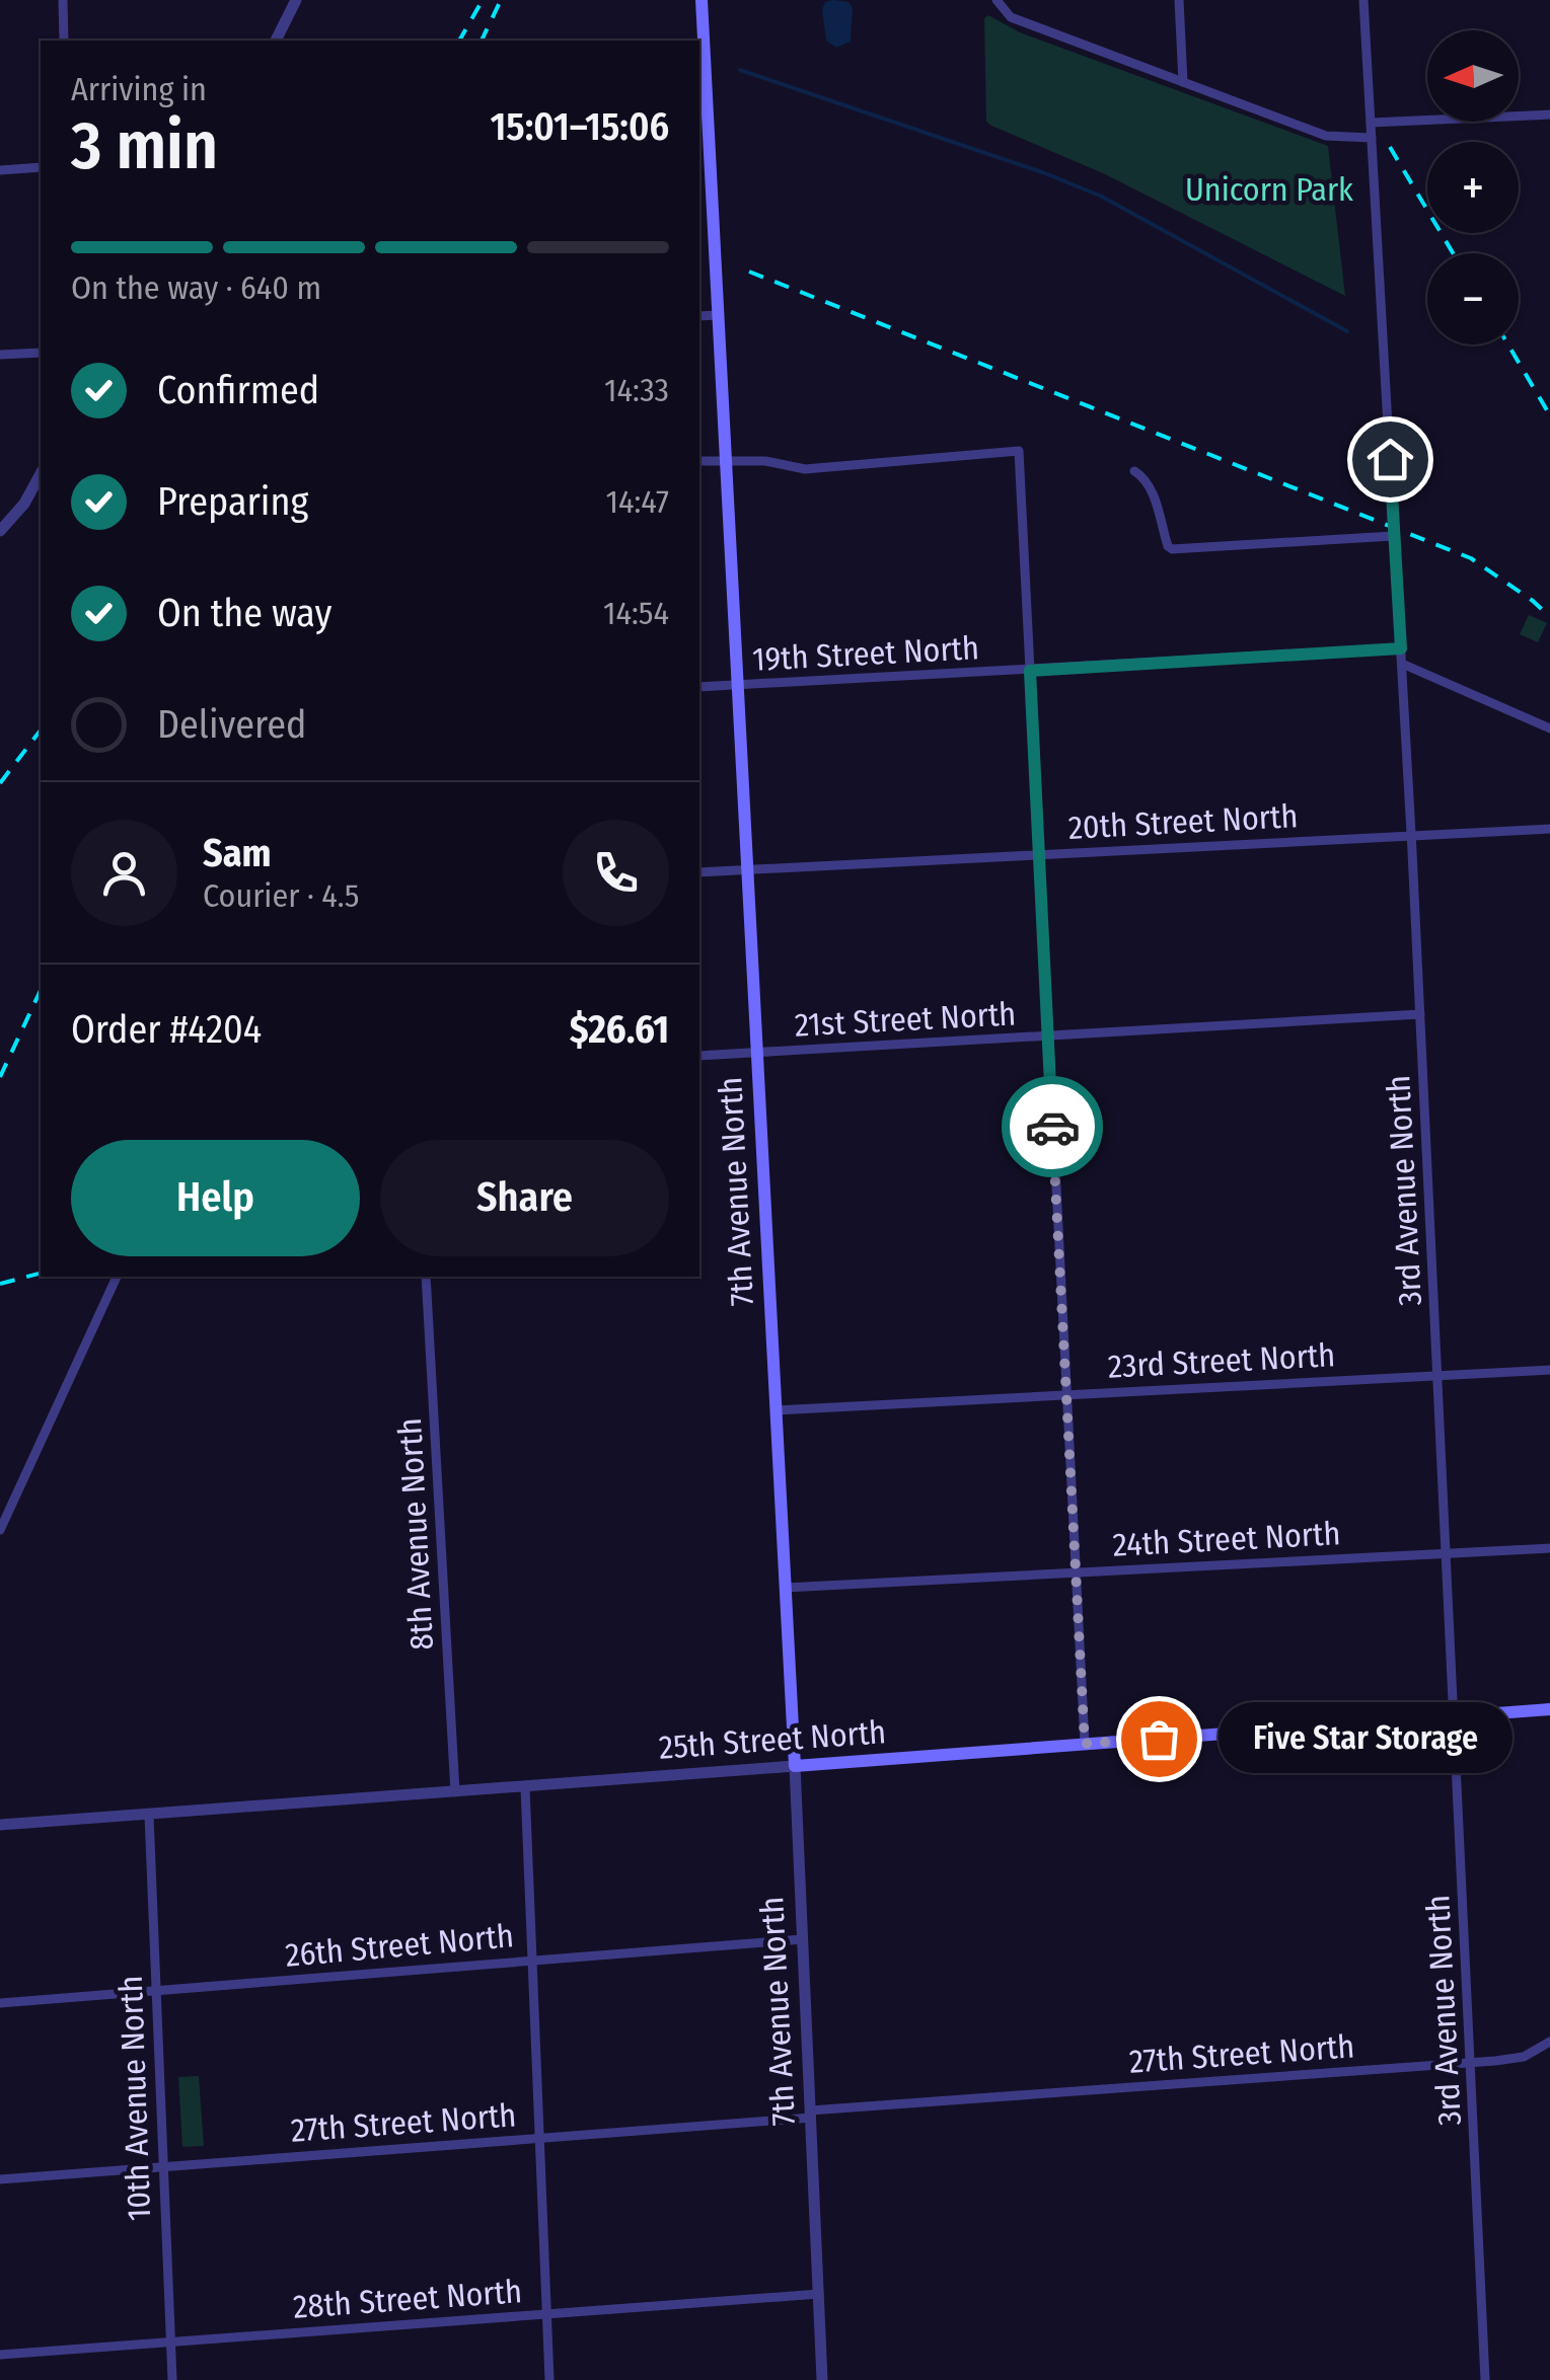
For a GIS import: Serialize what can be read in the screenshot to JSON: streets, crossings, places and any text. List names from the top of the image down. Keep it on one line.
{"streets":{"main road":["7th Avenue North","25th Street North"],"street":["19th Street North","20th Street North","21st Street North","3rd Avenue North","23rd Street North","8th Avenue North","24th Street North","26th Street North","27th Street North","10th Avenue North","28th Street North"]},"crossings":[["19th Street North","3rd Avenue North"],["19th Street North","7th Avenue North"],["20th Street North","3rd Avenue North"],["20th Street North","7th Avenue North"],["21st Street North","3rd Avenue North"],["21st Street North","7th Avenue North"],["3rd Avenue North","23rd Street North"],["3rd Avenue North","24th Street North"],["3rd Avenue North","25th Street North"],["3rd Avenue North","27th Street North"],["7th Avenue North","23rd Street North"],["7th Avenue North","24th Street North"],["7th Avenue North","25th Street North"],["7th Avenue North","26th Street North"],["7th Avenue North","27th Street North"],["7th Avenue North","28th Street North"],["8th Avenue North","25th Street North"],["25th Street North","10th Avenue North"],["26th Street North","10th Avenue North"],["27th Street North","10th Avenue North"],["10th Avenue North","28th Street North"]],"parks":["Unicorn Park"],"places":["Five Star Storage"],"north":"left","page":{"map_buttons":["+","−"],"heading":["3 min","Arriving in","15:01–15:06"],"panel":["Sam","Courier · 4.5","Order #4204","$26.61"],"bar":"On the way · 640 m","list":[["Confirmed","14:33"],["Preparing","14:47"],["On the way","14:54"],"Delivered"],"buttons":["Help","Share"],"bubble":"Five Star Storage"}}
